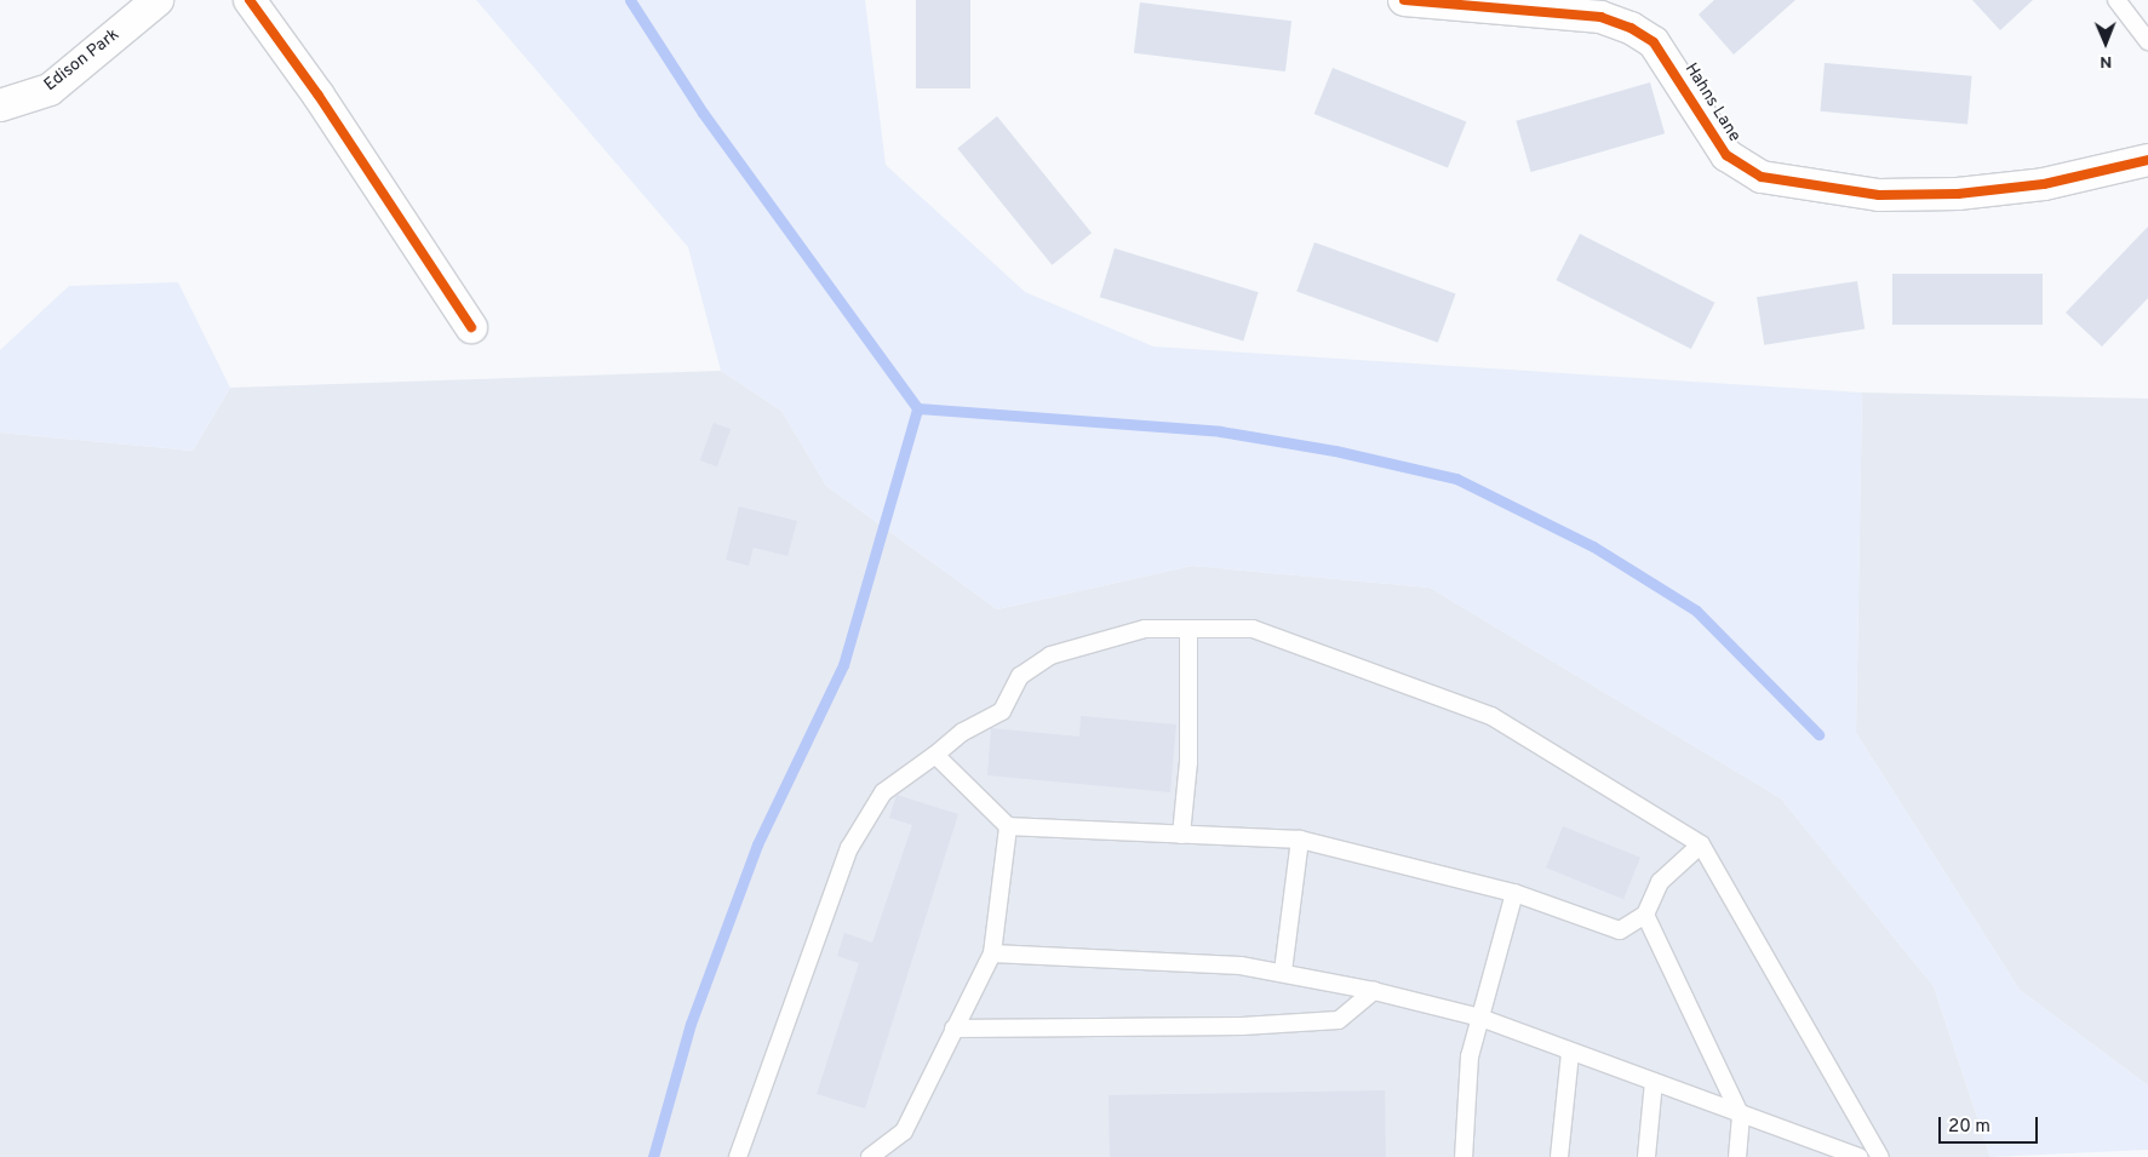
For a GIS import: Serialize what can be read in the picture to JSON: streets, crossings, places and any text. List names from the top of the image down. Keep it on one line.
{"streets":{"street":["Edison Park","Hahns Lane"]},"scale_bar":"20 m","north":"bottom"}
